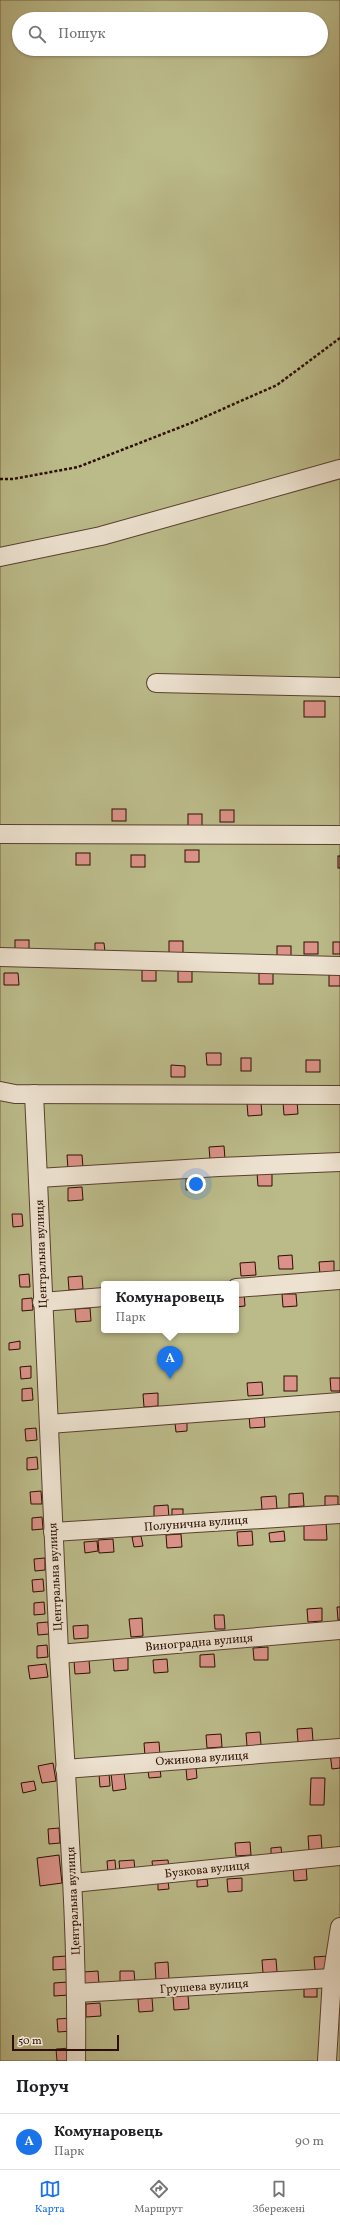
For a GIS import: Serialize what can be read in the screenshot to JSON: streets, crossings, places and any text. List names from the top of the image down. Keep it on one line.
{"streets":{"lane":["Центральна вулиця","Полунична вулиця","Виноградна вулиця","Ожинова вулиця","Бузкова вулиця","Грушева вулиця"]},"crossings":[["Центральна вулиця","Полунична вулиця"],["Центральна вулиця","Виноградна вулиця"],["Центральна вулиця","Ожинова вулиця"],["Центральна вулиця","Бузкова вулиця"],["Центральна вулиця","Грушева вулиця"]],"scale_bar":"50 m","page":{"search":"Пошук","popup":["Комунаровець","Парк"],"pins":"A","scale":"50 m","heading":"Поруч","list":[{"mark":"A","name":"Комунаровець","note":"Парк","value":"90 m"}],"nav":["Карта","Маршрут","Збережені"]}}
